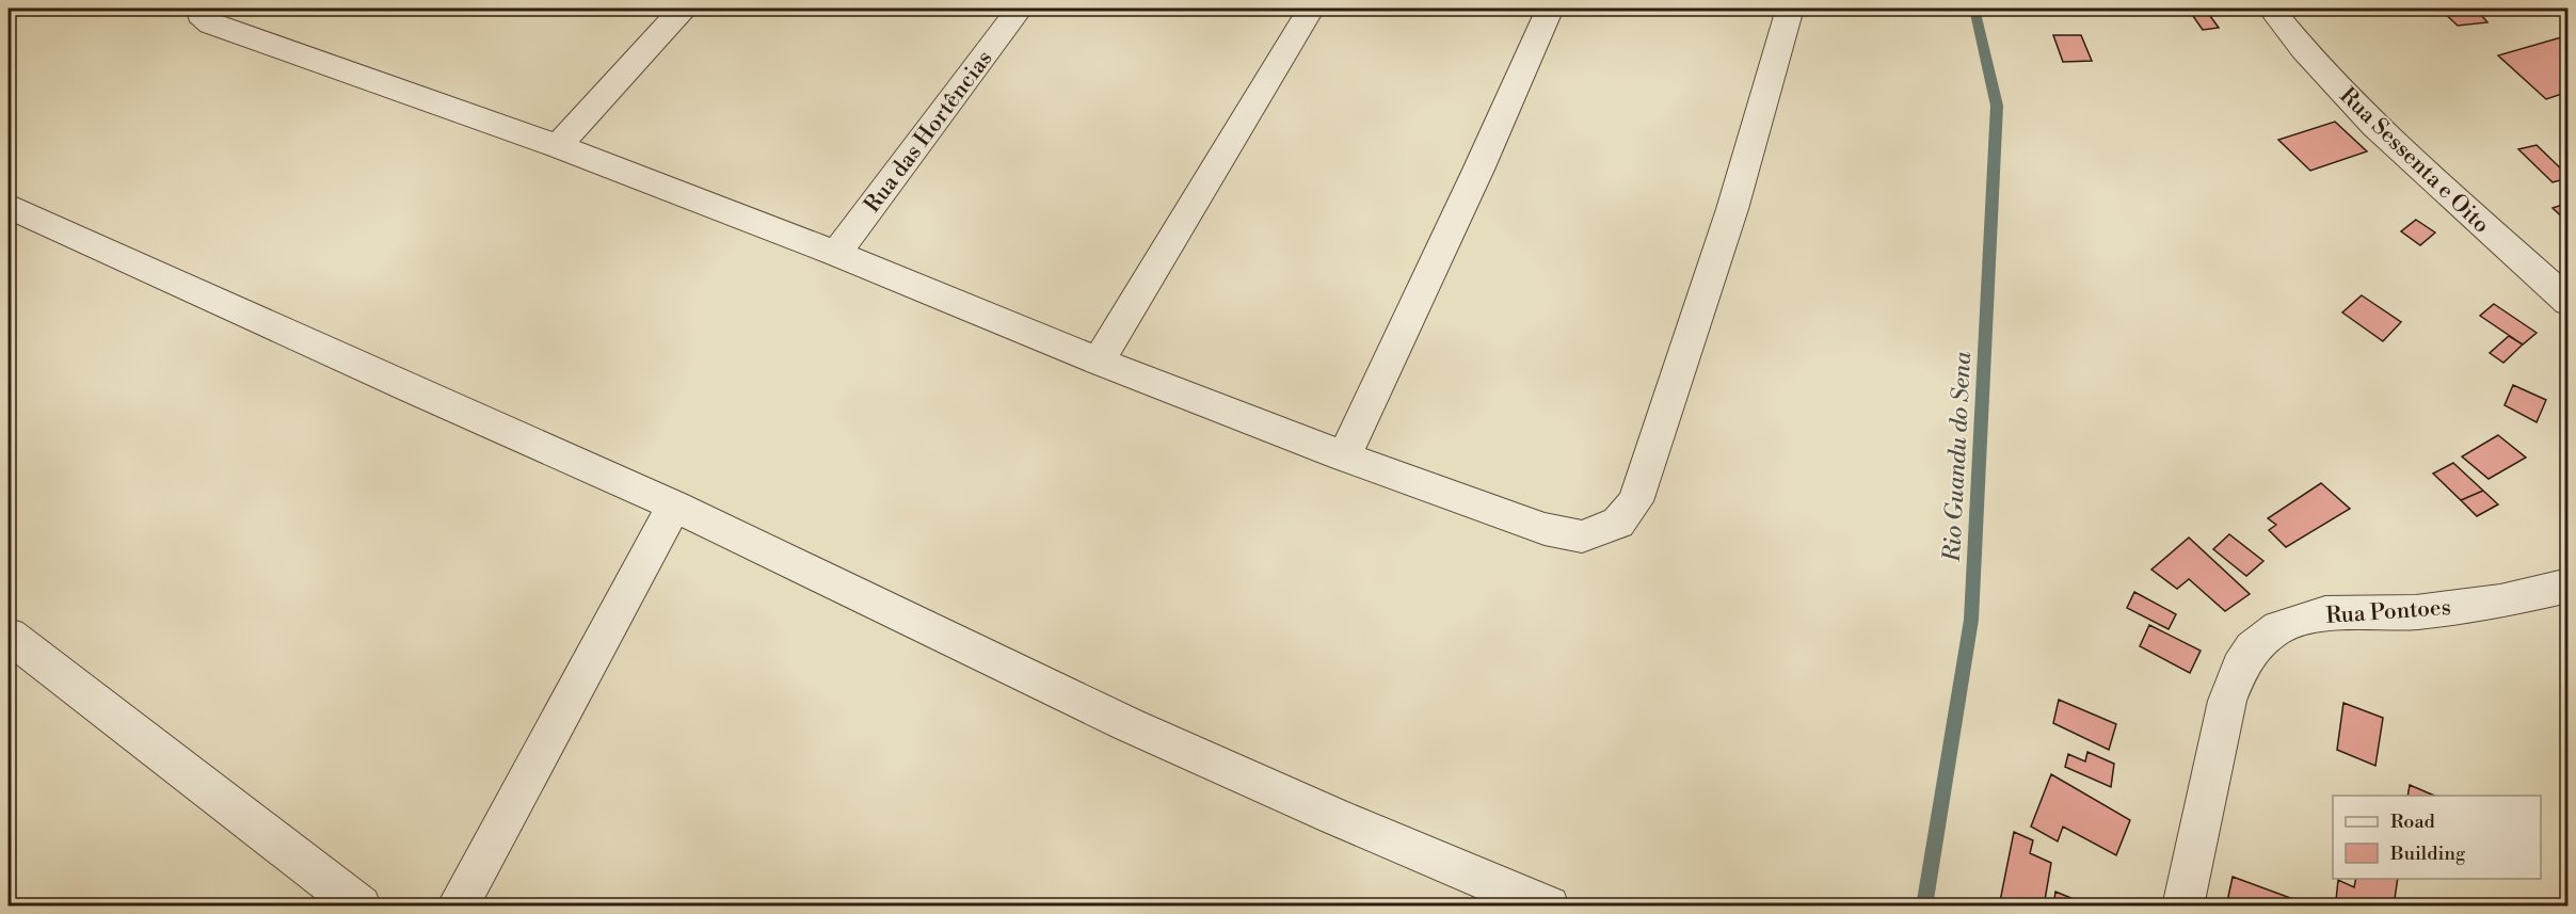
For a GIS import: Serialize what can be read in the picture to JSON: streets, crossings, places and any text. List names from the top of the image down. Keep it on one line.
{"streets":{"street":["Rua das Hortências","Rua Sessenta e Oito","Rua Pontoes"]},"water":["Rio Guandu do Sena"],"legend":["Road","Building"]}
